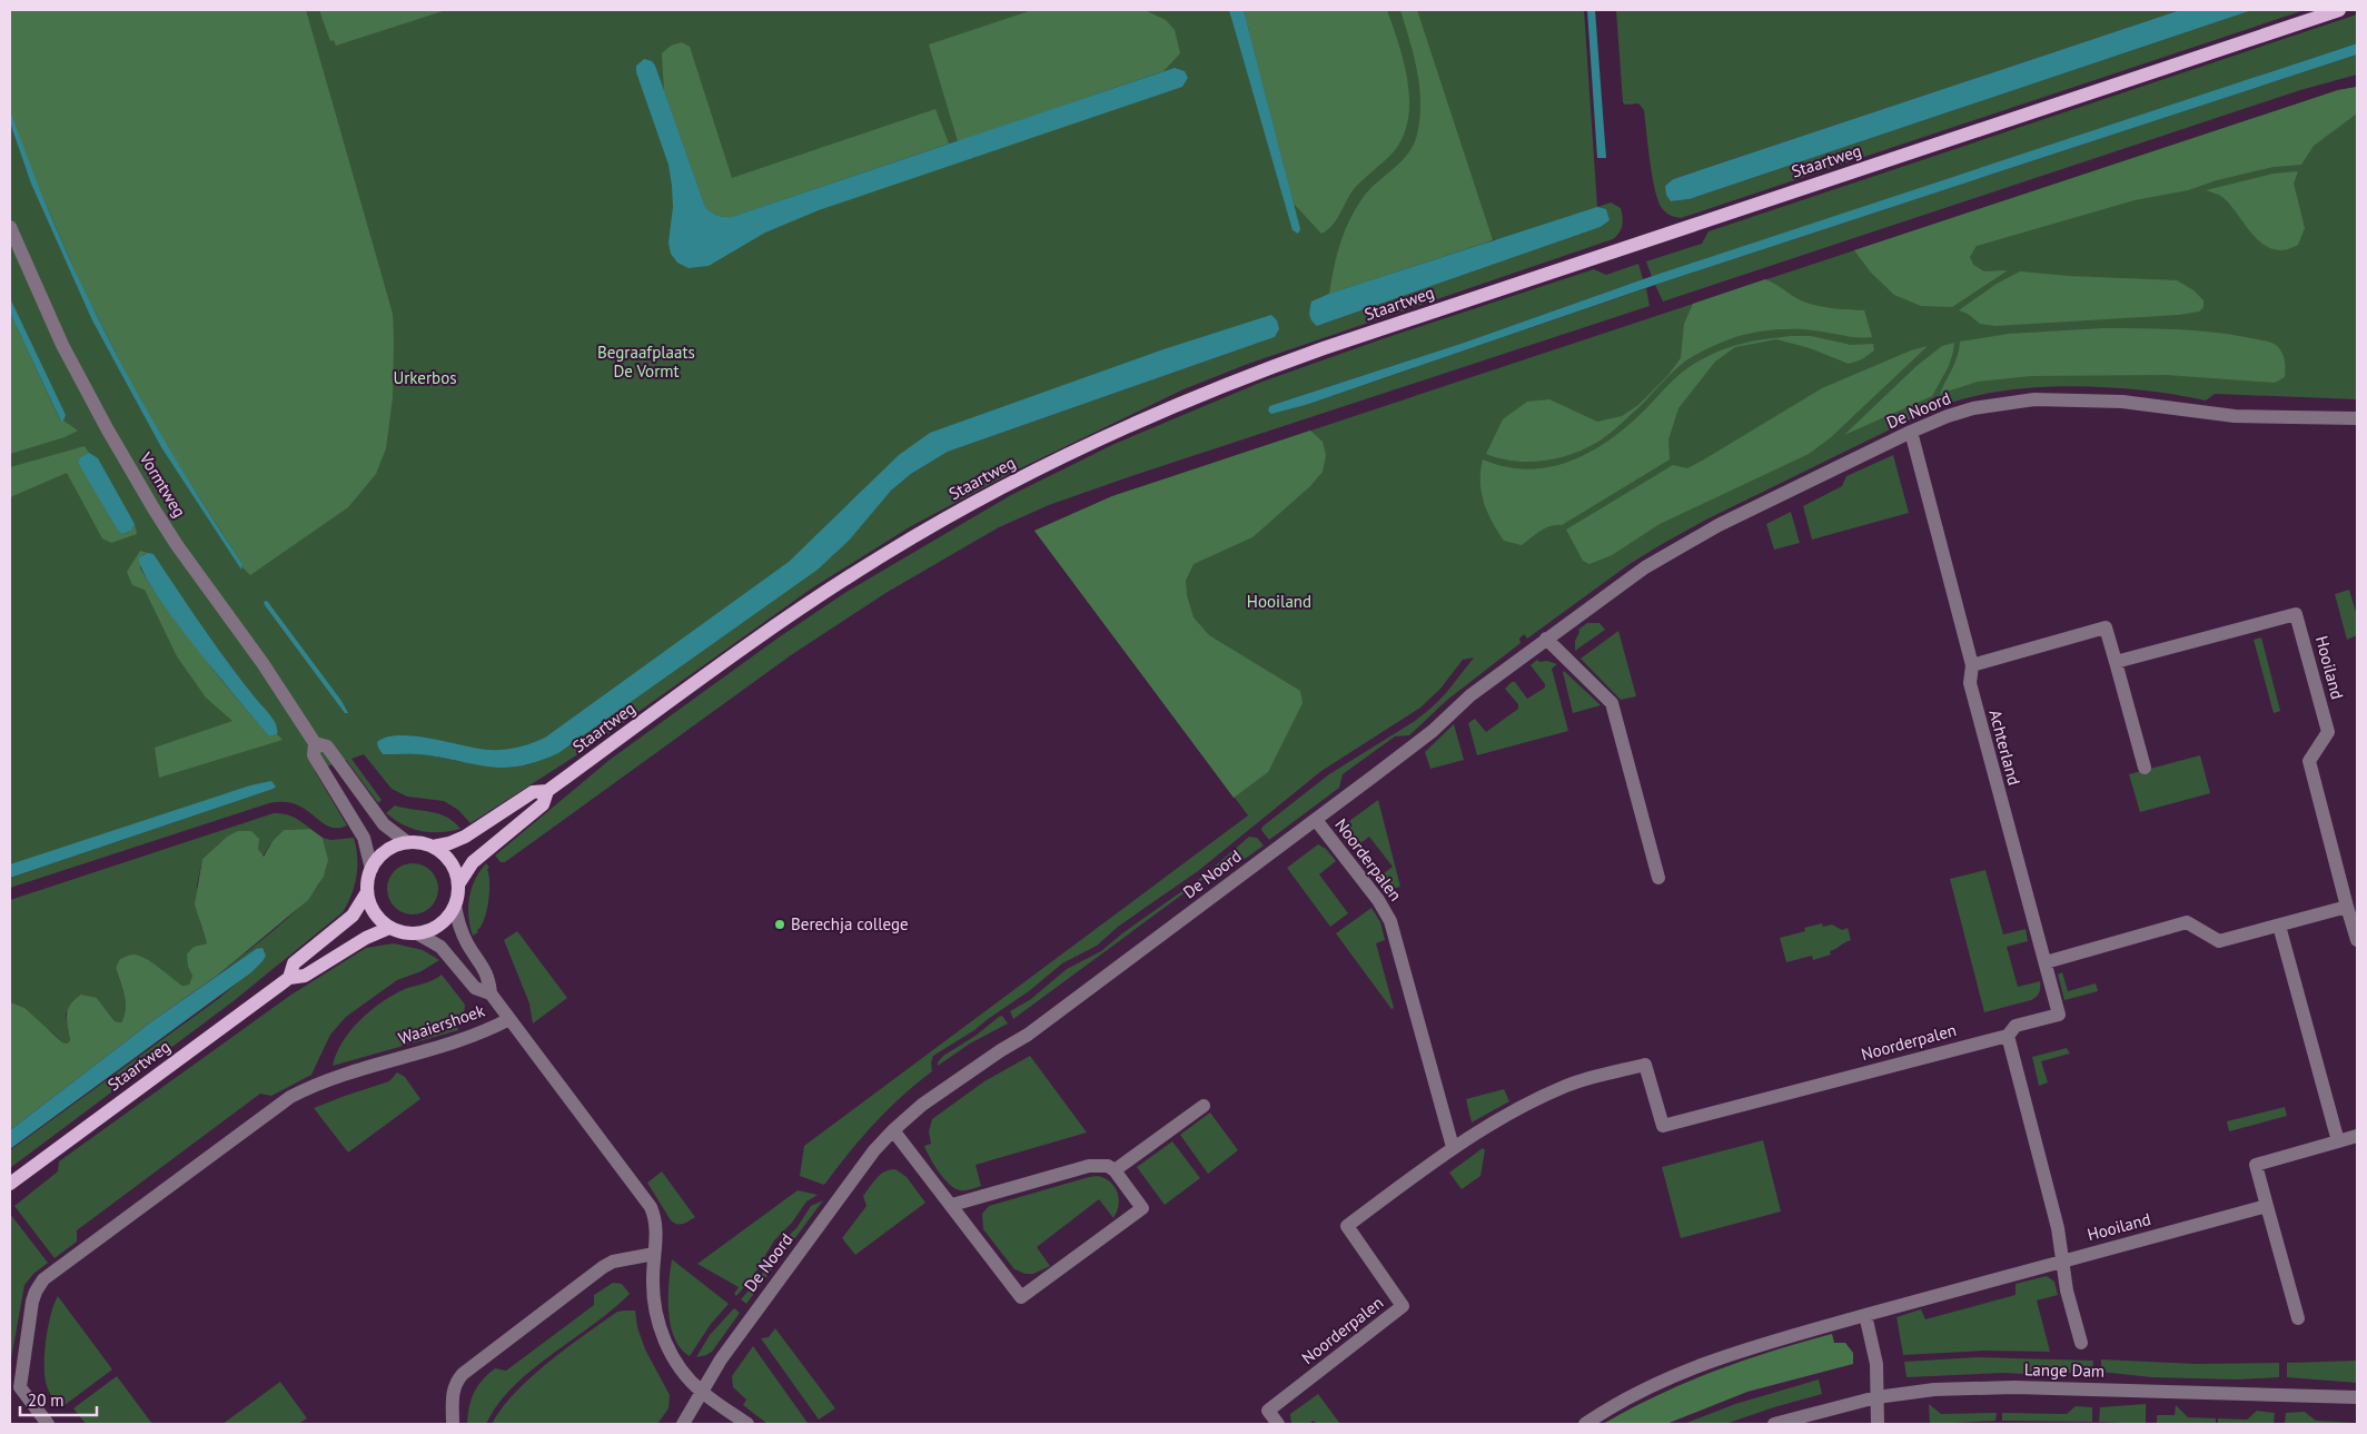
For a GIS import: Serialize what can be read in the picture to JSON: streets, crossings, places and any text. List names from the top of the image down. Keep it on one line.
{"streets":{"main road":["Staartweg"],"street":["De Noord","Vormtweg","Hooiland","Achterland","Noorderpalen","Waaiershoek","Lange Dam"]},"crossings":[["Staartweg","Vormtweg"],["De Noord","Achterland"],["De Noord","Noorderpalen"],["De Noord","Waaiershoek"],["Achterland","Noorderpalen"]],"parks":["Begraafplaats De Vormt","Urkerbos","Hooiland"],"places":["Berechja college"],"scale_bar":"20 m"}
